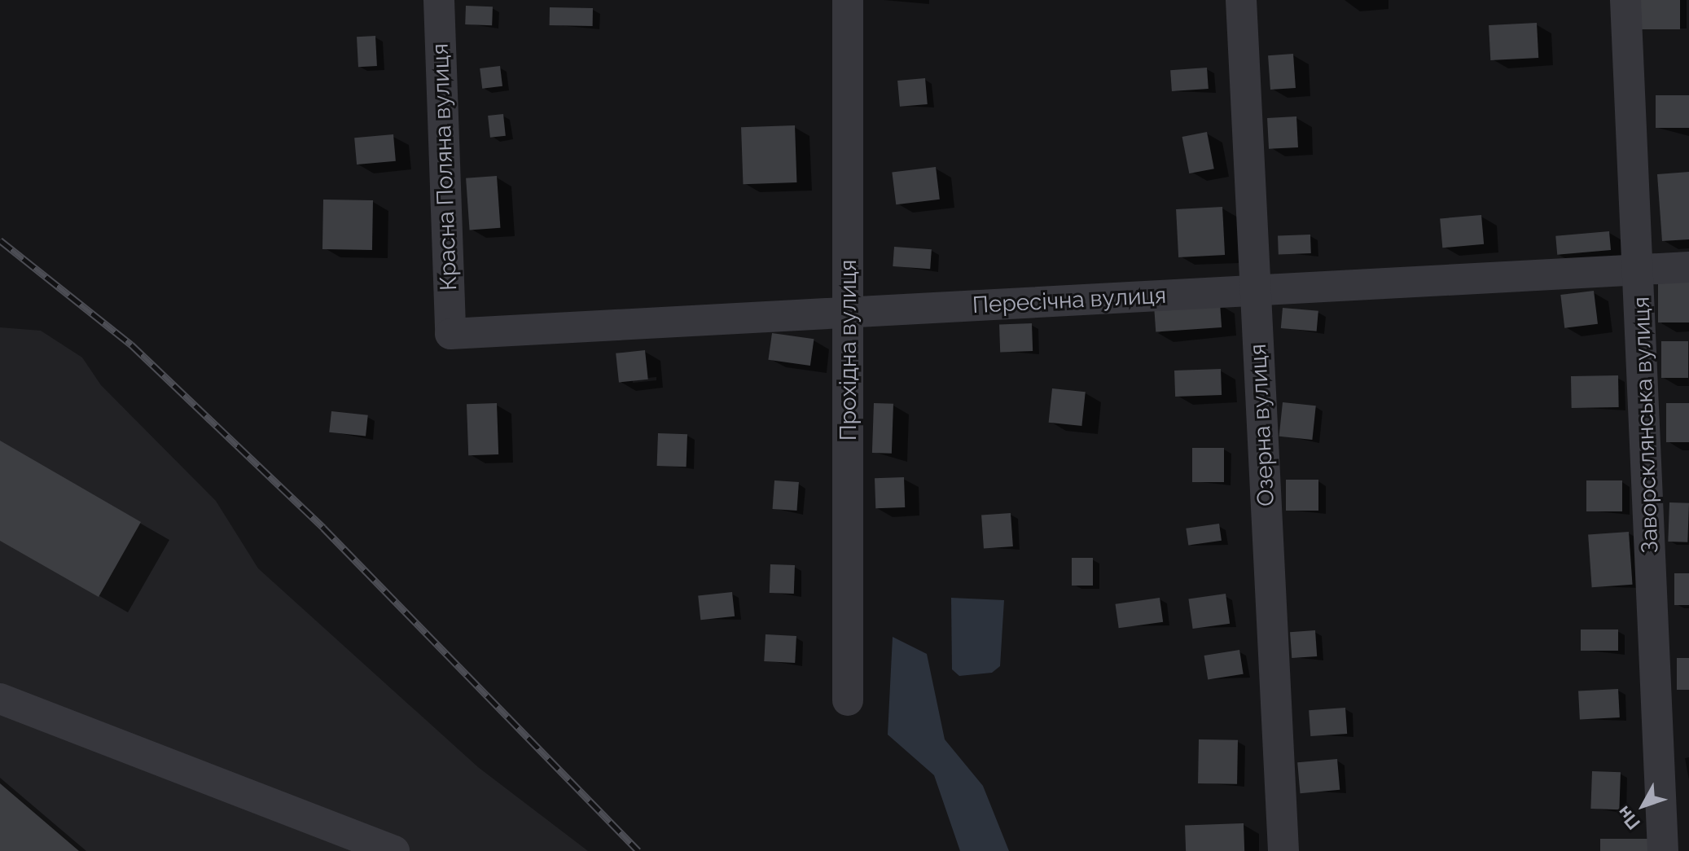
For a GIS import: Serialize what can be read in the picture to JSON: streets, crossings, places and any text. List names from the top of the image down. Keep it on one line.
{"streets":{"street":["Красна Поляна вулиця","Пересічна вулиця","Прохідна вулиця","Озерна вулиця","Заворсклянська вулиця"]},"crossings":[["Красна Поляна вулиця","Пересічна вулиця"],["Пересічна вулиця","Прохідна вулиця"],["Пересічна вулиця","Озерна вулиця"],["Пересічна вулиця","Заворсклянська вулиця"]],"north":"bottom left"}
